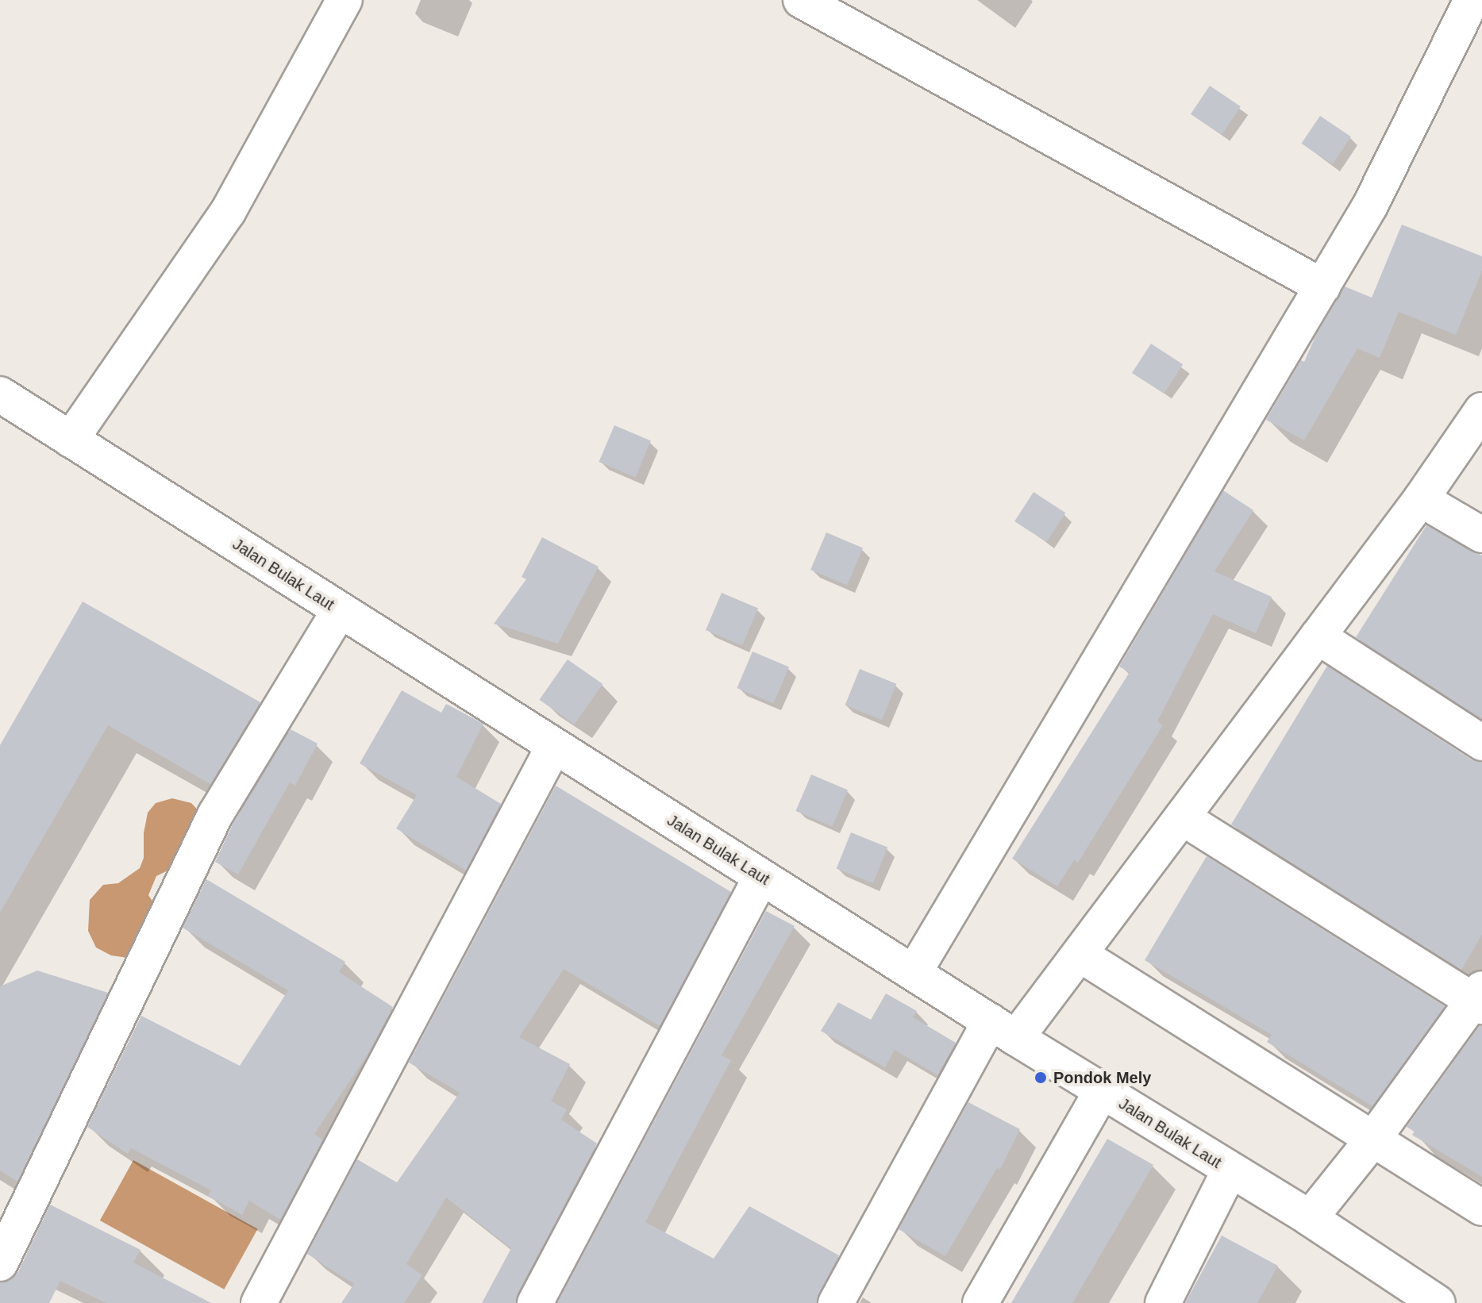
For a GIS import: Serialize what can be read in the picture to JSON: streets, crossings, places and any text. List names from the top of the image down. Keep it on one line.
{"streets":{"street":["Jalan Bulak Laut"]},"places":["Pondok Mely"]}
